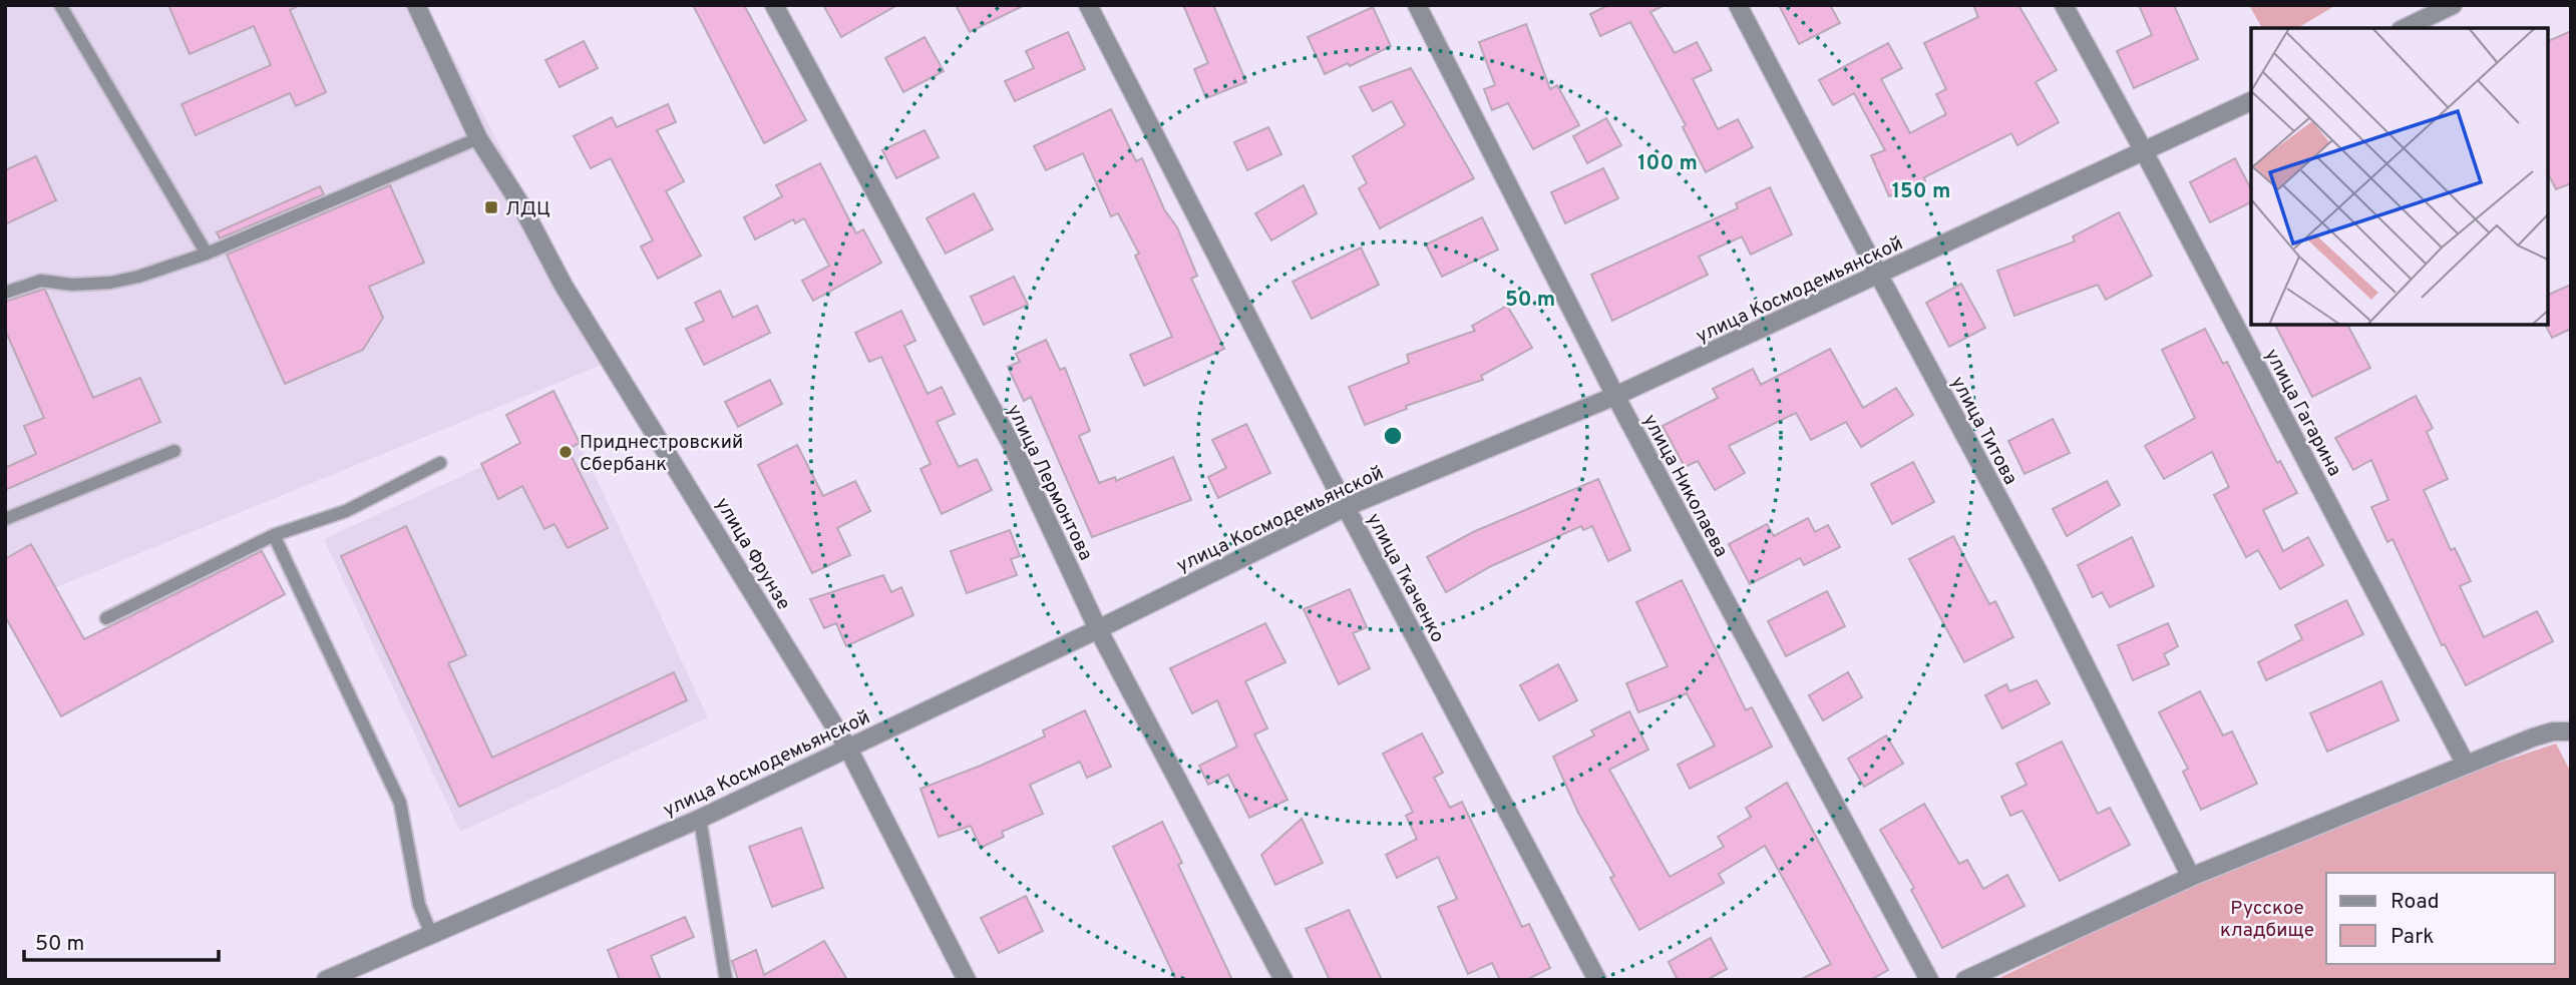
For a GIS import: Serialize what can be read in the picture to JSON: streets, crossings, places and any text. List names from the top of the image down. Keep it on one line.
{"streets":{"street":["улица Космодемьянской","улица Гагарина","улица Титова","улица Лермонтова","улица Николаева","улица Фрунзе","улица Ткаченко"]},"crossings":[["улица Космодемьянской","улица Гагарина"],["улица Космодемьянской","улица Титова"],["улица Космодемьянской","улица Лермонтова"],["улица Космодемьянской","улица Николаева"],["улица Космодемьянской","улица Фрунзе"],["улица Космодемьянской","улица Ткаченко"]],"parks":["Русское кладбище"],"places":{"transit":["ЛДЦ"],"other":["Приднестровский Сбербанк"]},"legend":["Road","Park"],"scale_bar":"50 m","rings":["100 m","150 m","50 m"]}
